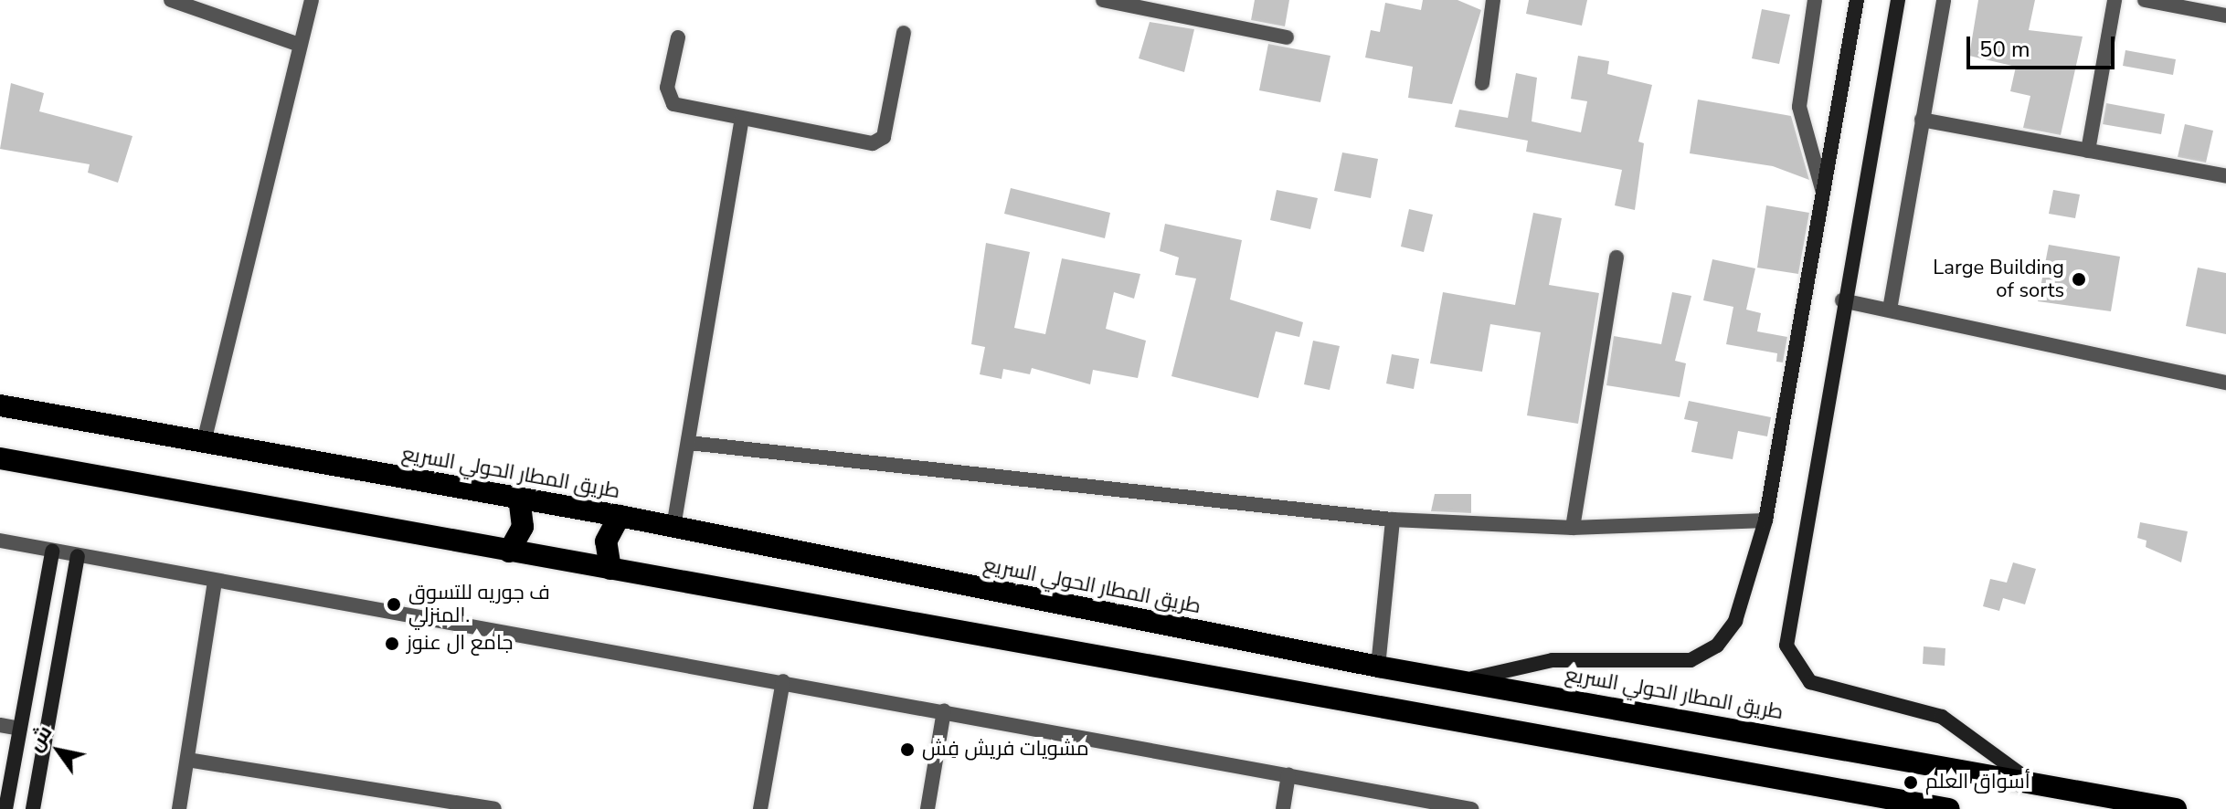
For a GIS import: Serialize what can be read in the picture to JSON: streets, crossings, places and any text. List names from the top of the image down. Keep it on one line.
{"streets":{"highway":["طريق المطار الحولي السريع"]},"places":["Large Building of sorts","ف جوريه للتسوق المنزلي.","جامع ال عنوز","مشويات فريش فِش","أسواق العلم"],"scale_bar":"50 m","north":"top left"}
